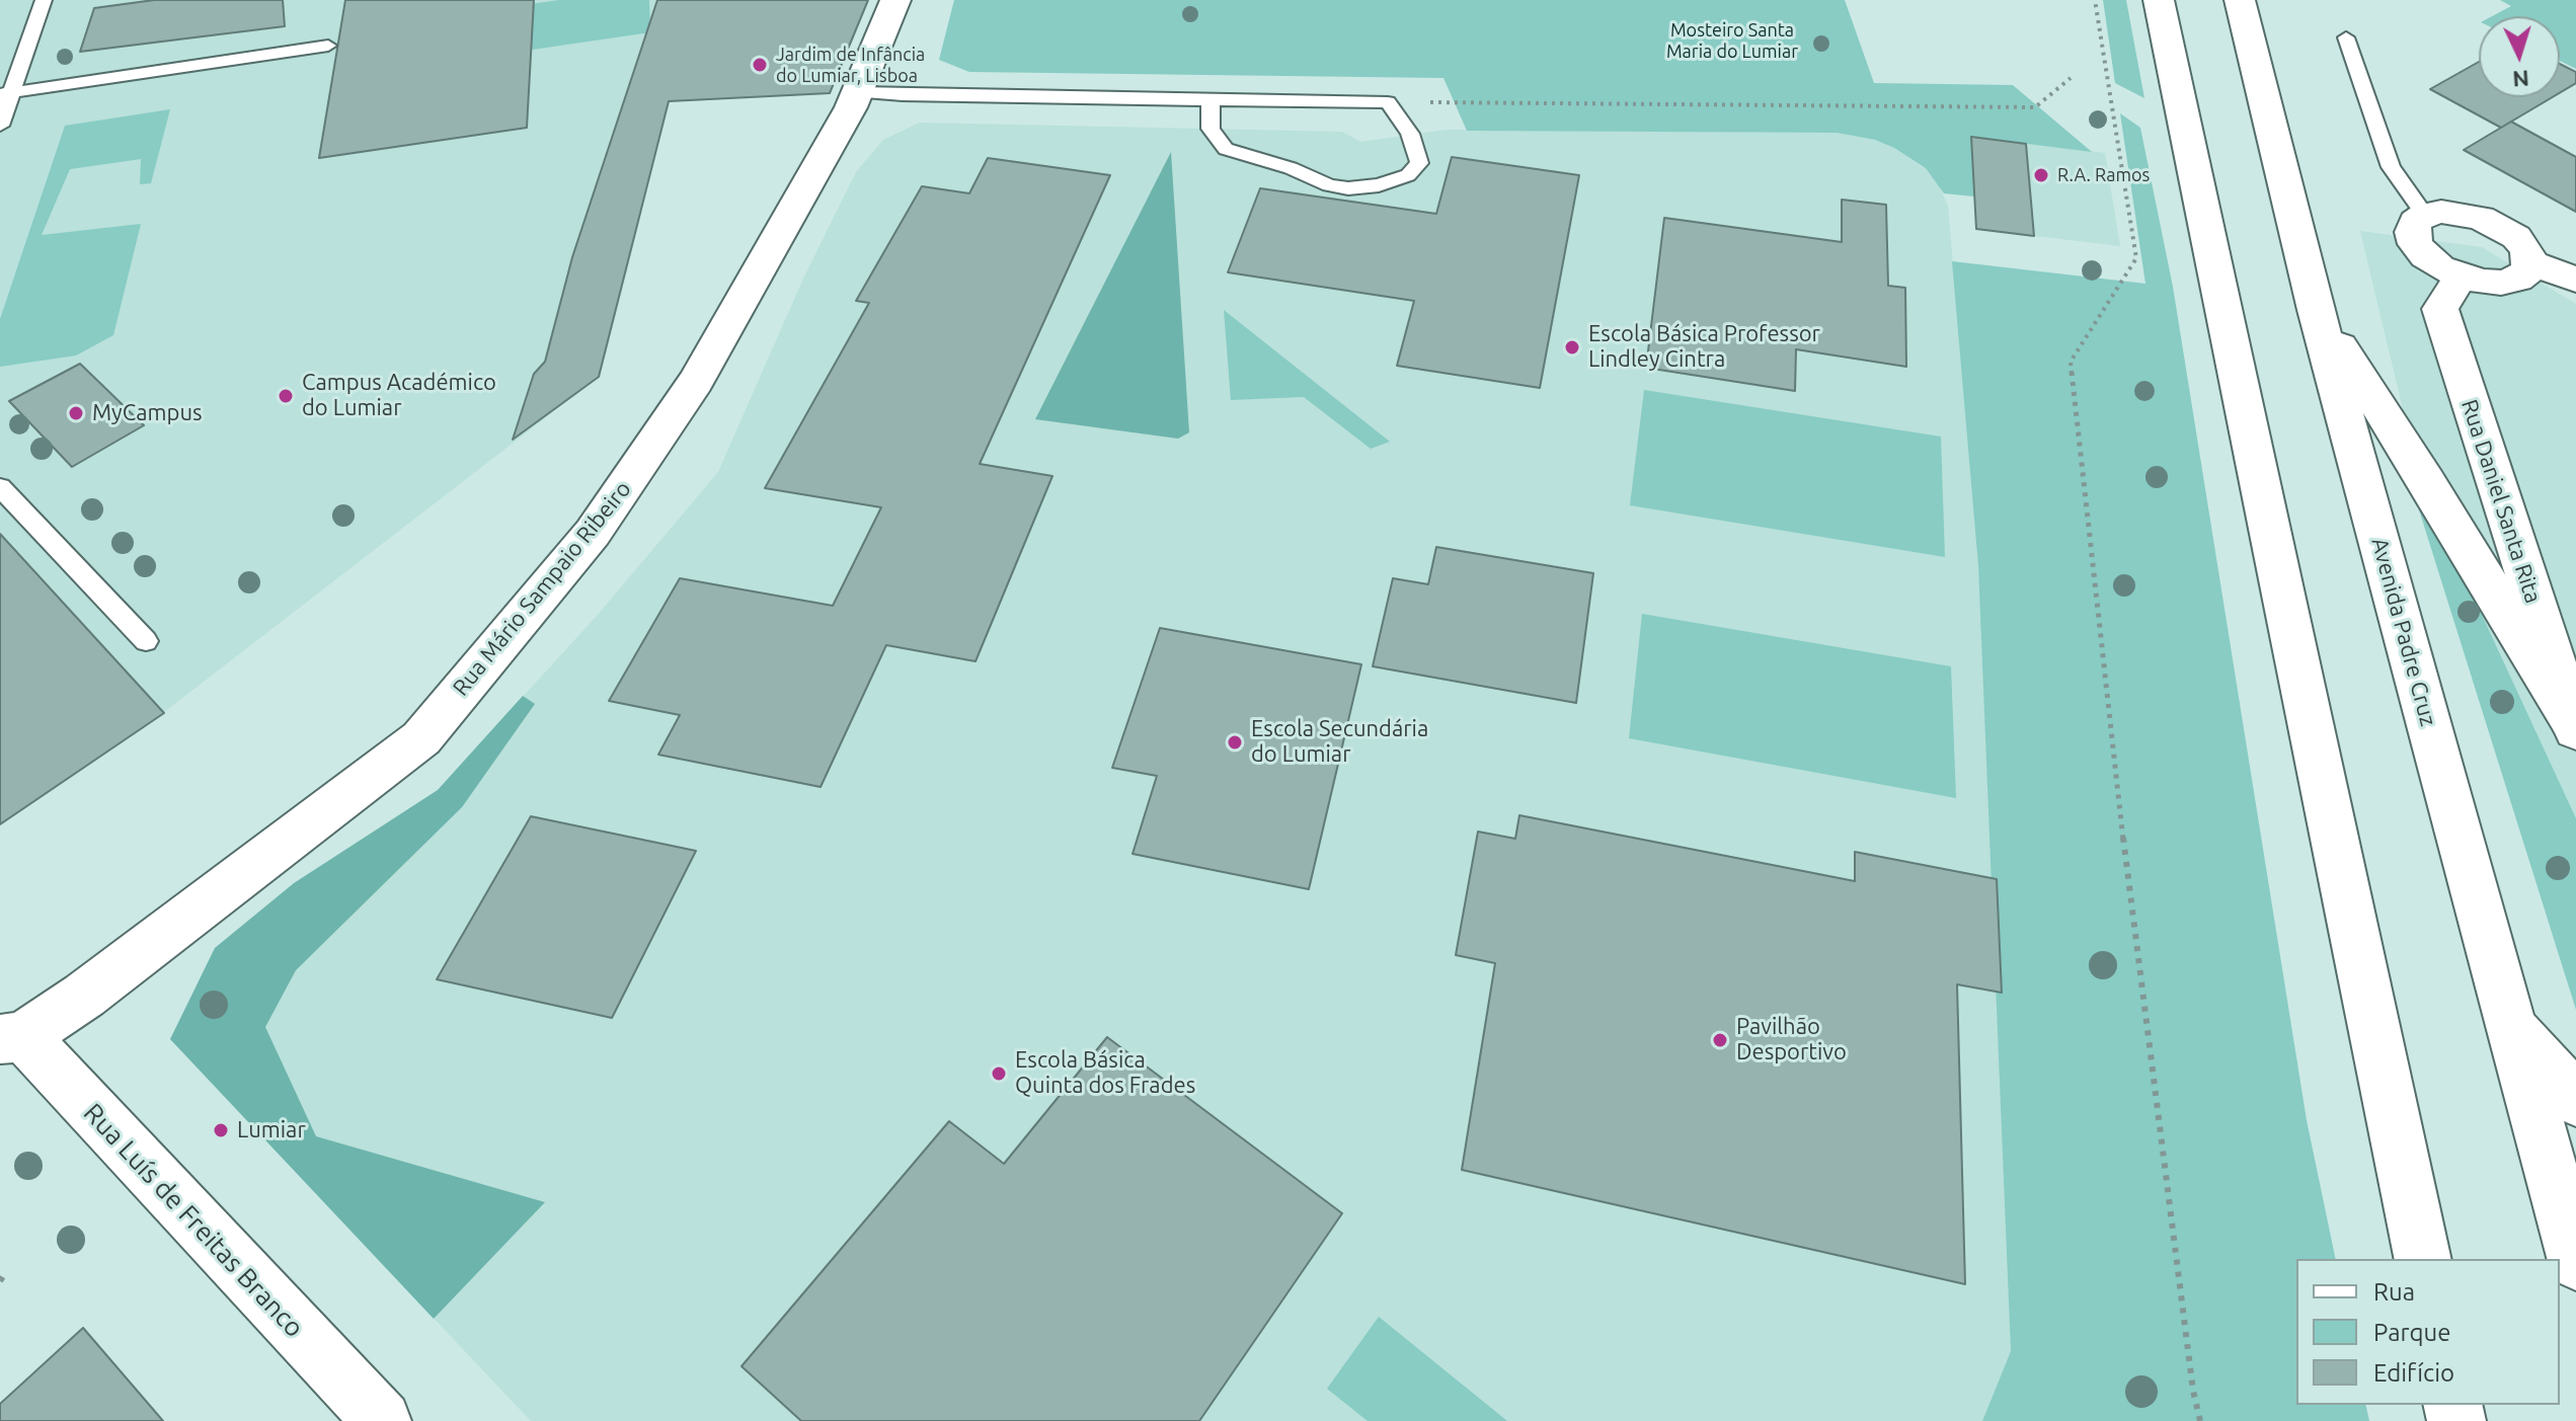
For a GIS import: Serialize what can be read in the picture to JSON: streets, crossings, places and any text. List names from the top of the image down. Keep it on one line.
{"streets":{"main road":["Rua Daniel Santa Rita","Rua Mário Sampaio Ribeiro","Avenida Padre Cruz","Rua Luís de Freitas Branco"]},"crossings":[["Rua Mário Sampaio Ribeiro","Rua Luís de Freitas Branco"]],"parks":["Mosteiro Santa Maria do Lumiar"],"places":["Jardim de Infância do Lumiar, Lisboa","R.A. Ramos","Escola Básica Professor Lindley Cintra","Campus Académico do Lumiar","MyCampus","Escola Secundária do Lumiar","Pavilhão Desportivo","Escola Básica Quinta dos Frades","Lumiar"],"legend":["Rua","Parque","Edifício"],"north":"bottom"}
